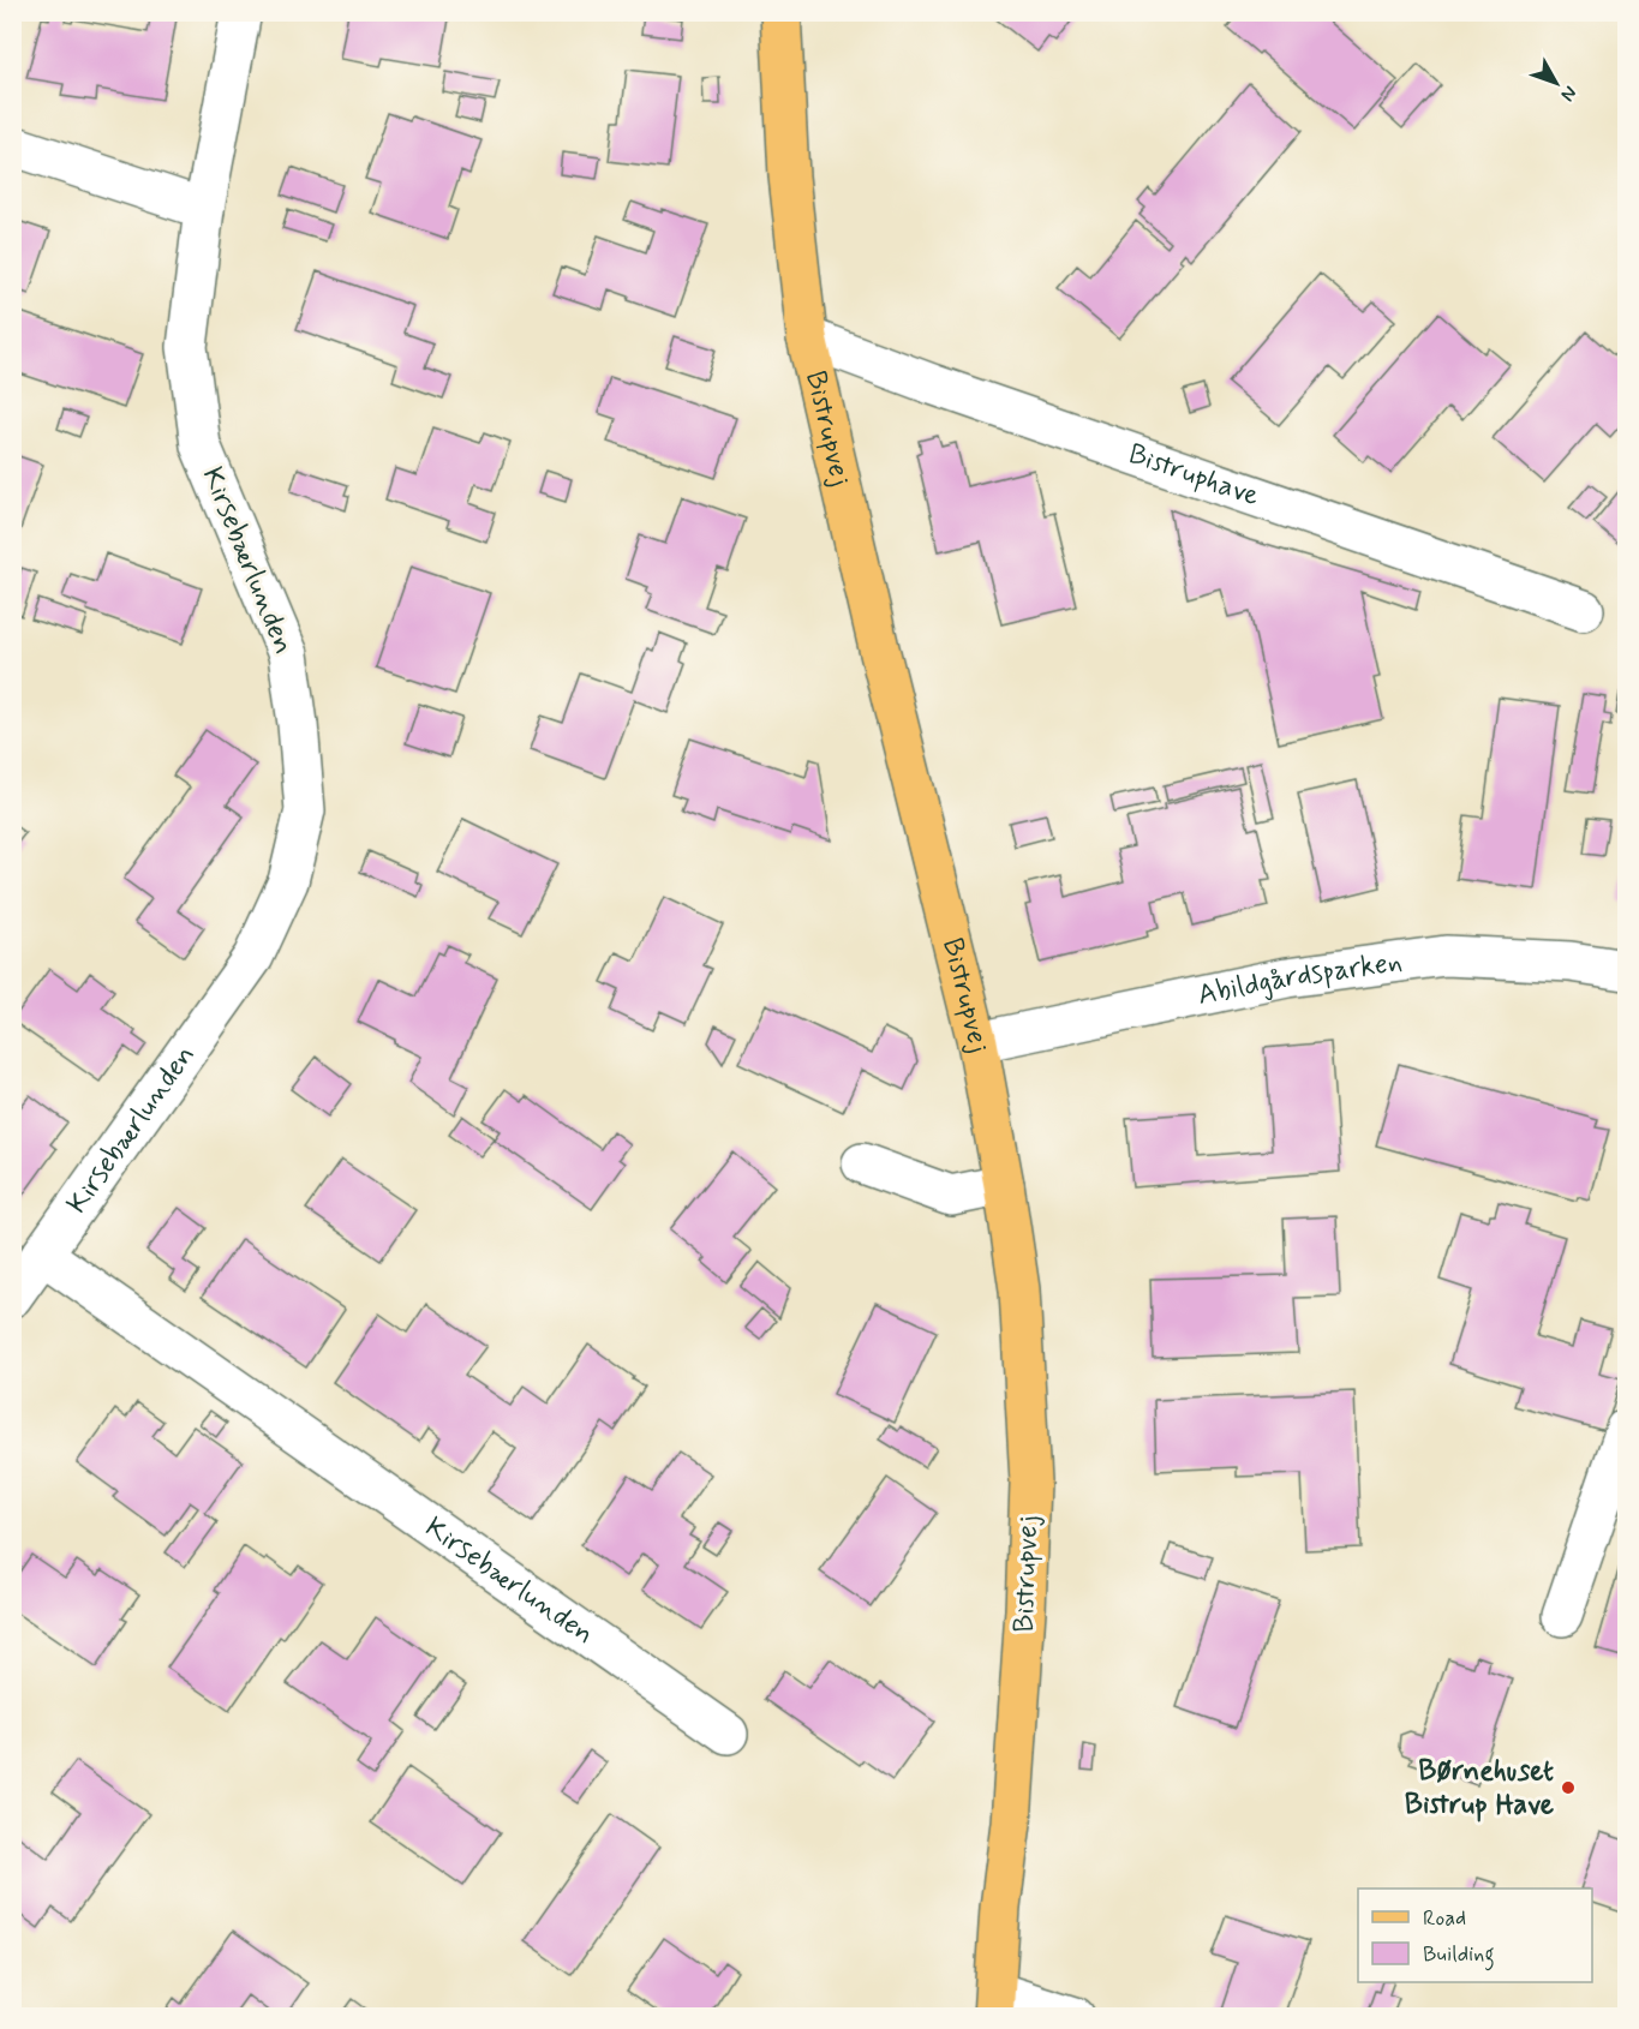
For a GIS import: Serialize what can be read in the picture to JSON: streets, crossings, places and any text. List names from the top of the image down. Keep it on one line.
{"streets":{"main road":["Bistrupvej"],"street":["Bistruphave","Kirsebærlunden","Abildgårdsparken"]},"crossings":[["Bistrupvej","Bistruphave"],["Bistrupvej","Abildgårdsparken"]],"places":["Børnehuset Bistrup Have"],"legend":["Road","Building"],"north":"bottom right"}
